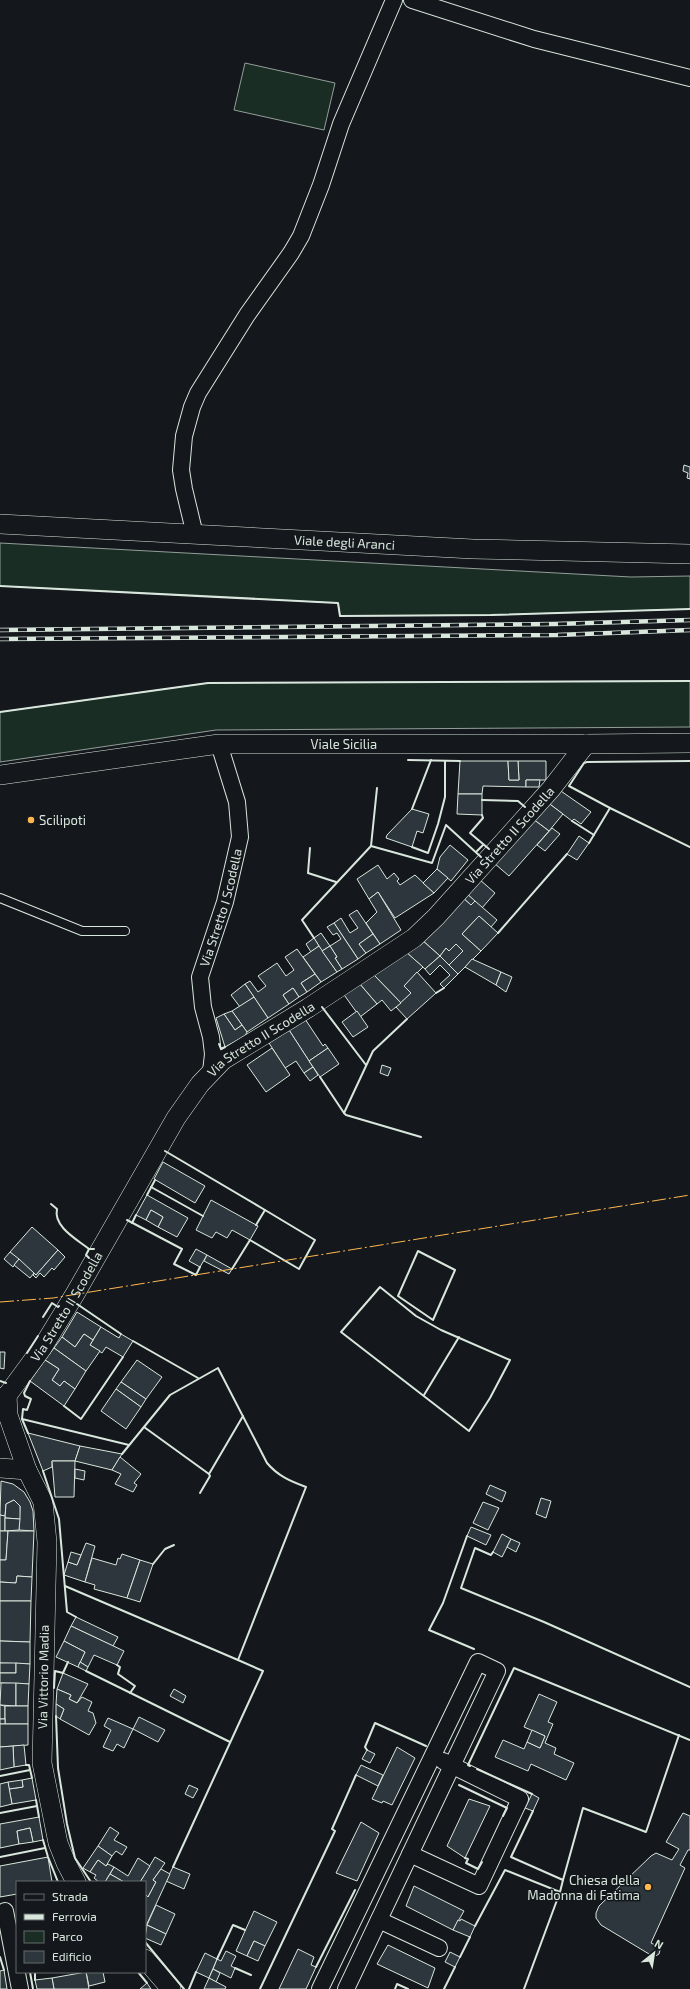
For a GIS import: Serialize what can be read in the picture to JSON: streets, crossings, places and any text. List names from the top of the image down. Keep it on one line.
{"streets":{"street":["Viale degli Aranci","Viale Sicilia","Via Stretto II Scodella","Via Stretto I Scodella","Via Vittorio Madia"]},"crossings":[["Viale Sicilia","Via Stretto II Scodella"],["Viale Sicilia","Via Stretto I Scodella"],["Via Stretto II Scodella","Via Stretto I Scodella"],["Via Stretto II Scodella","Via Vittorio Madia"]],"places":["Scilipoti","Chiesa della Madonna di Fatima"],"legend":["Strada","Ferrovia","Parco","Edificio"],"north":"top right"}
